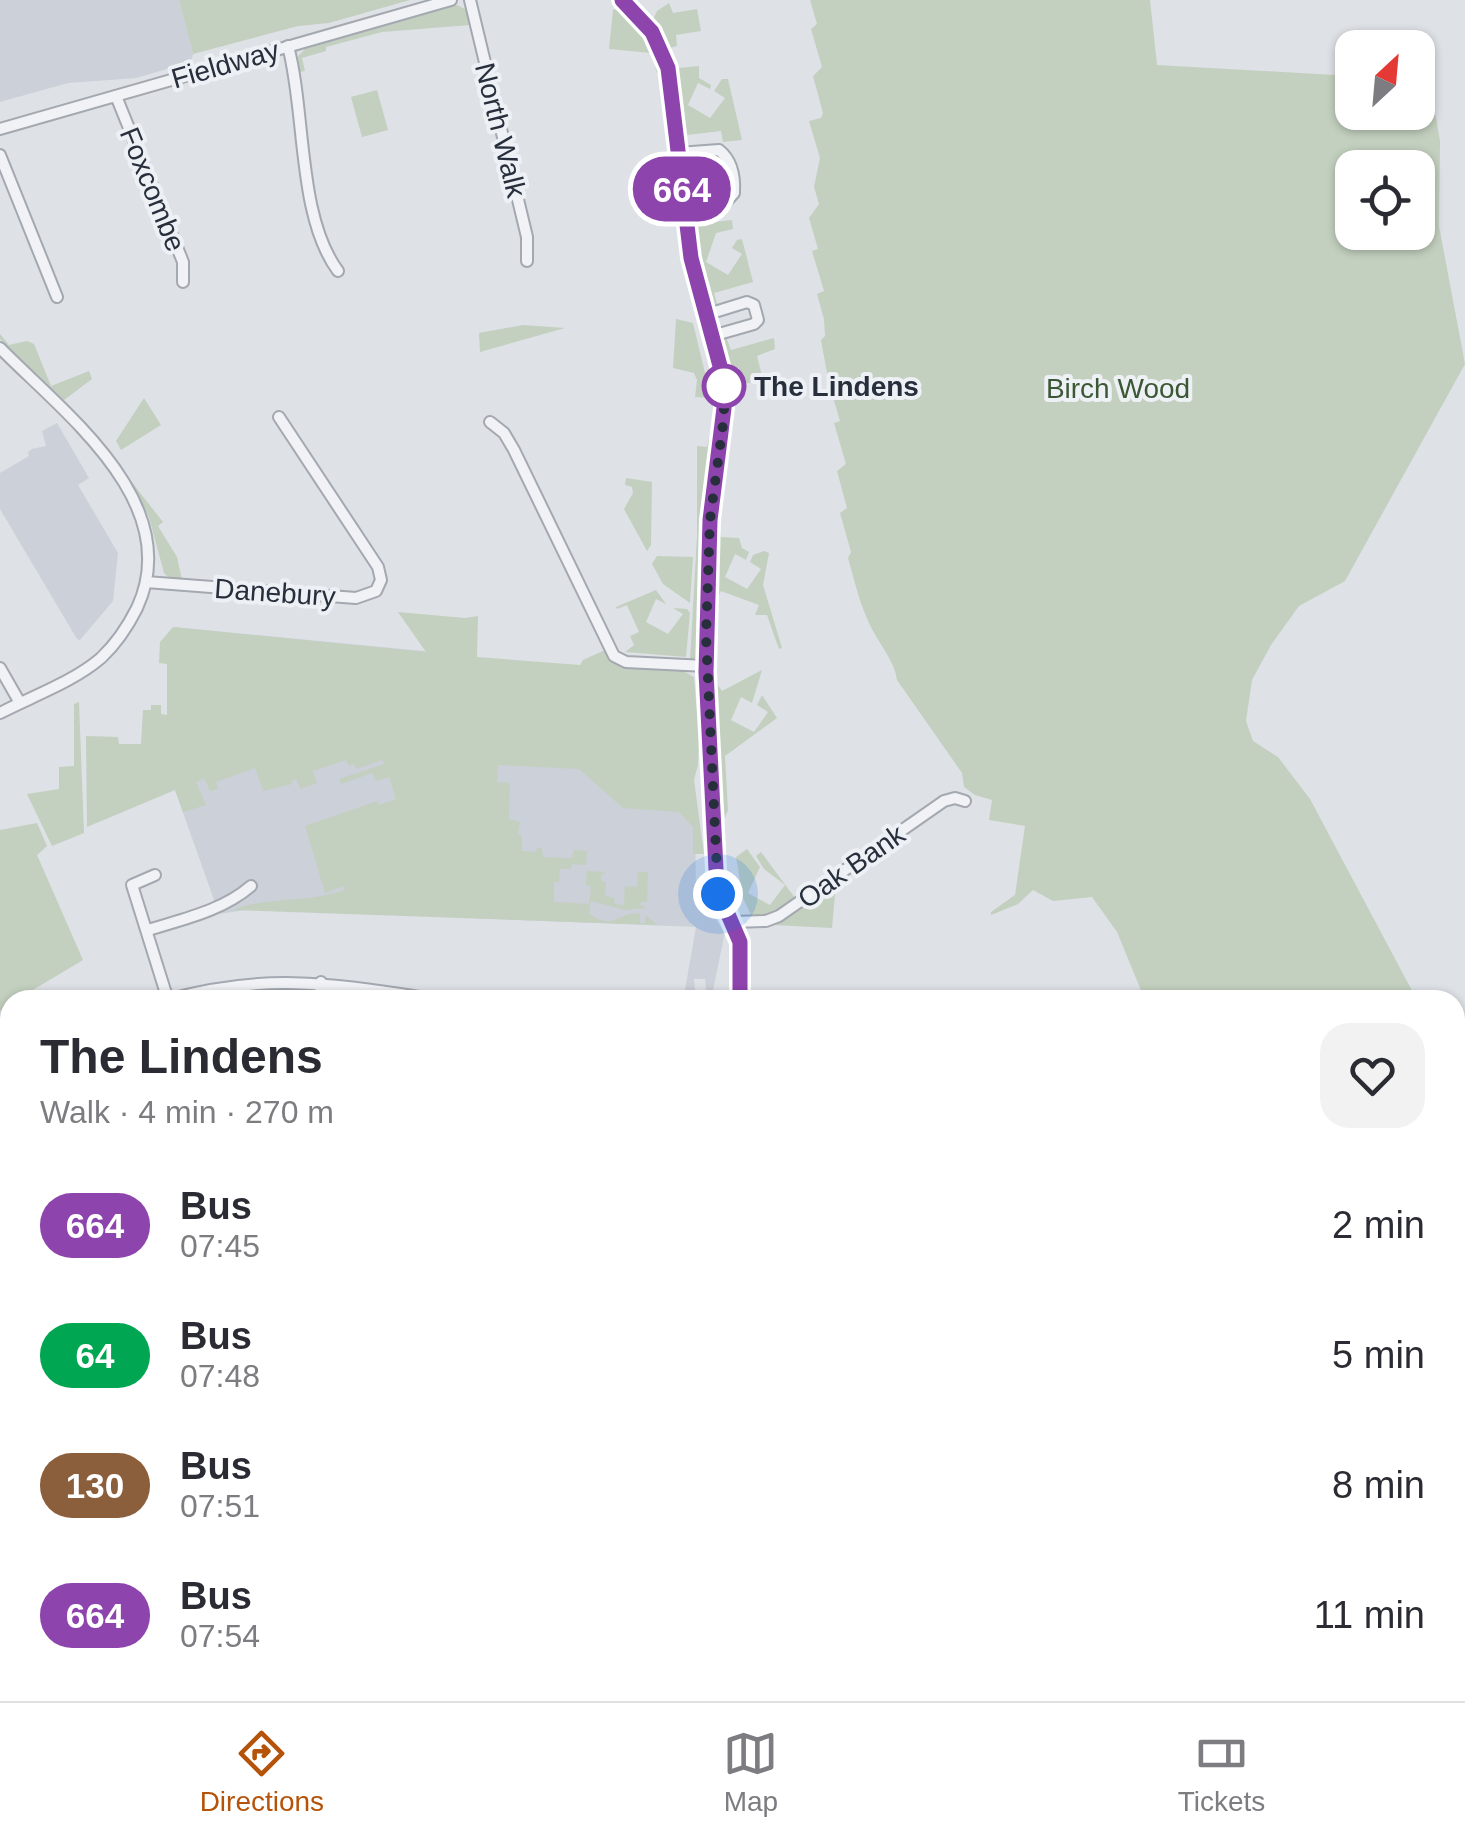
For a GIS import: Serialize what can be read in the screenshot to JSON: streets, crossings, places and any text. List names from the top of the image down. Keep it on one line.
{"streets":{"street":["Fieldway","North Walk","Foxcombe","Danebury","Oak Bank"]},"crossings":[["Fieldway","Foxcombe"]],"parks":["Birch Wood"],"places":["The Lindens"],"lines":["bus line 664"],"north":"top right","page":{"on_map":"664","heading":["The Lindens","Walk · 4 min · 270 m"],"list":[{"mark":"664","name":"Bus","note":"07:45","value":"2 min"},{"mark":"64","name":"Bus","note":"07:48","value":"5 min"},{"mark":"130","name":"Bus","note":"07:51","value":"8 min"},{"mark":"664","name":"Bus","note":"07:54","value":"11 min"}],"tabs":["Directions","Map","Tickets"]}}
